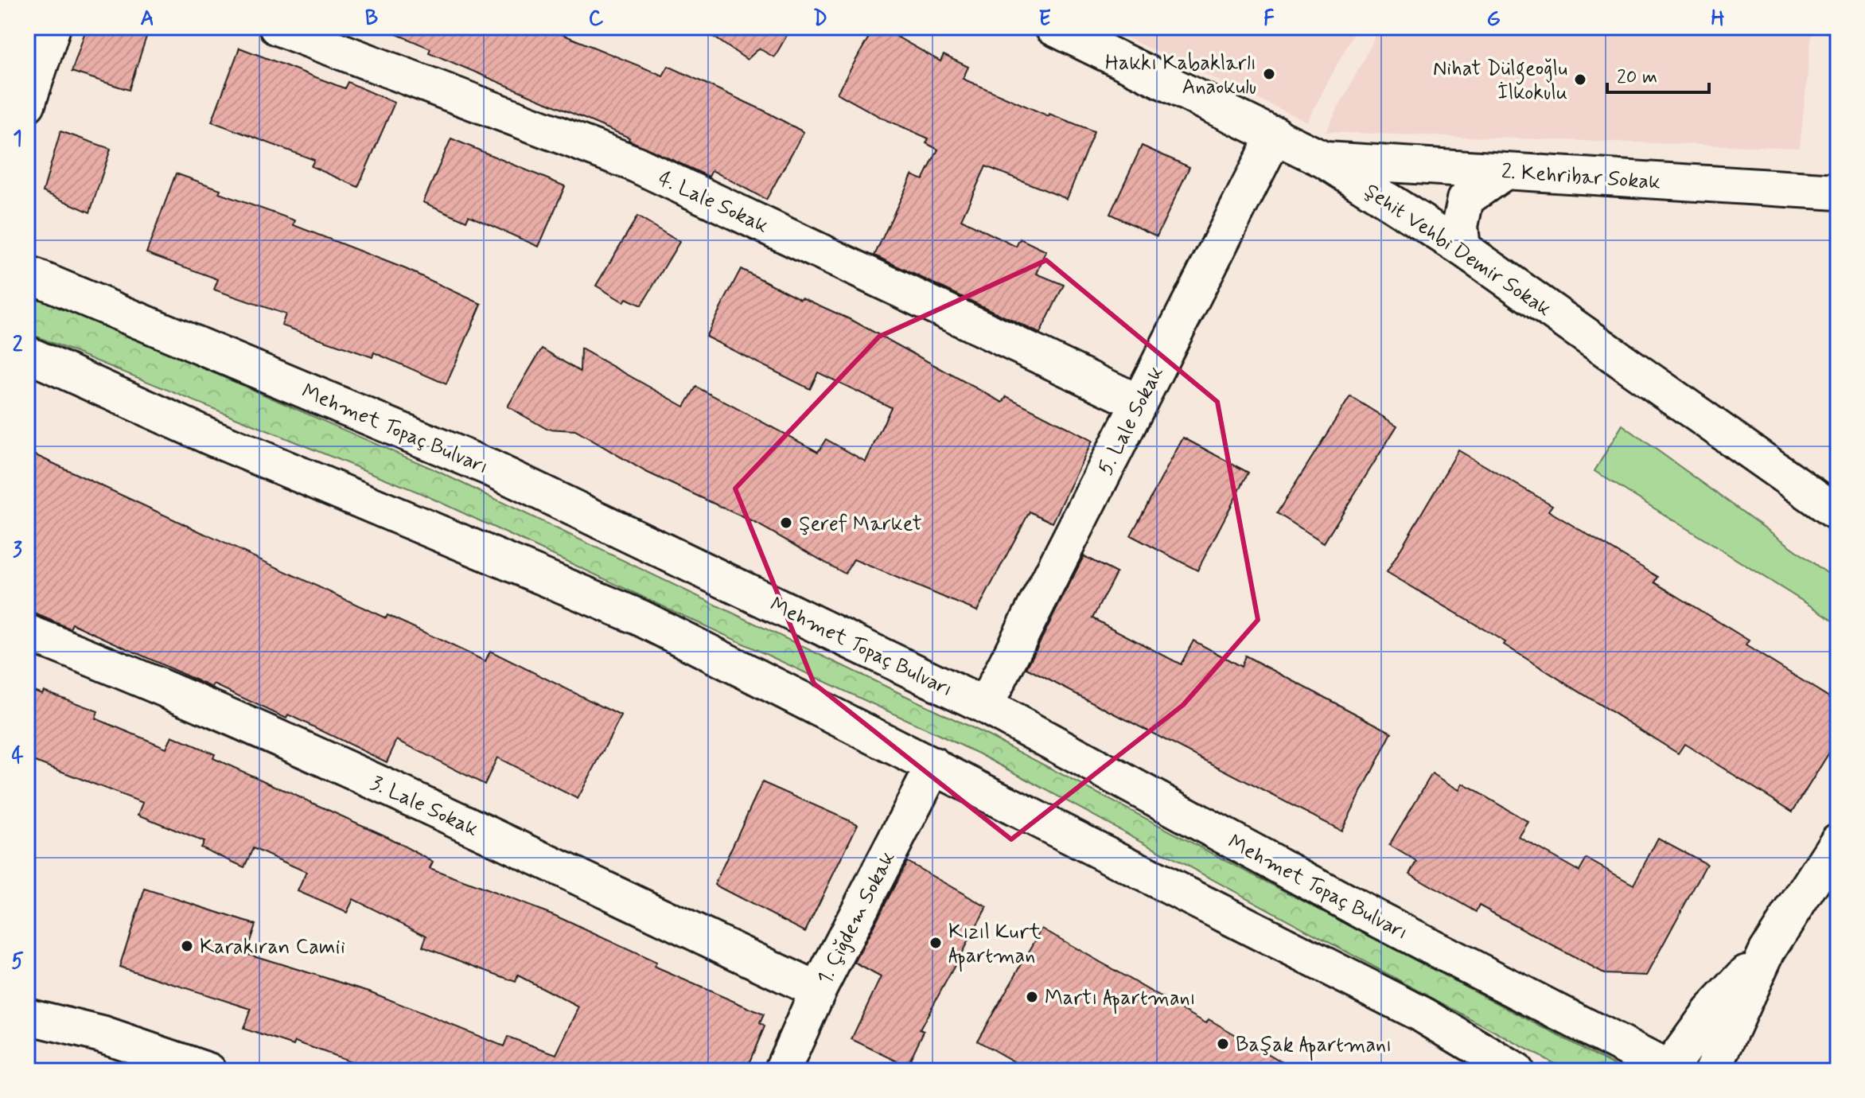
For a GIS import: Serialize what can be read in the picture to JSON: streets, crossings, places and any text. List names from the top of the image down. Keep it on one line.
{"streets":{"street":["2. Kehribar Sokak","4. Lale Sokak","Şehit Vehbi Demir Sokak","5. Lale Sokak","Mehmet Topaç Bulvarı","3. Lale Sokak","1. Çiğdem Sokak"]},"crossings":[["2. Kehribar Sokak","Şehit Vehbi Demir Sokak"],["4. Lale Sokak","5. Lale Sokak"],["Şehit Vehbi Demir Sokak","5. Lale Sokak"],["5. Lale Sokak","Mehmet Topaç Bulvarı"],["3. Lale Sokak","1. Çiğdem Sokak"]],"places":["Hakkı Kabaklarlı Anaokulu","Nihat Dülgeoğlu İlkokulu","Şeref Market","Kızıl Kurt Apartman","Karakıran Camii","Martı Apartmanı","Başak Apartmanı"],"scale_bar":"20 m","grid":{"columns":["A","B","C","D","E","F","G","H"],"rows":["1","2","3","4","5"]}}
